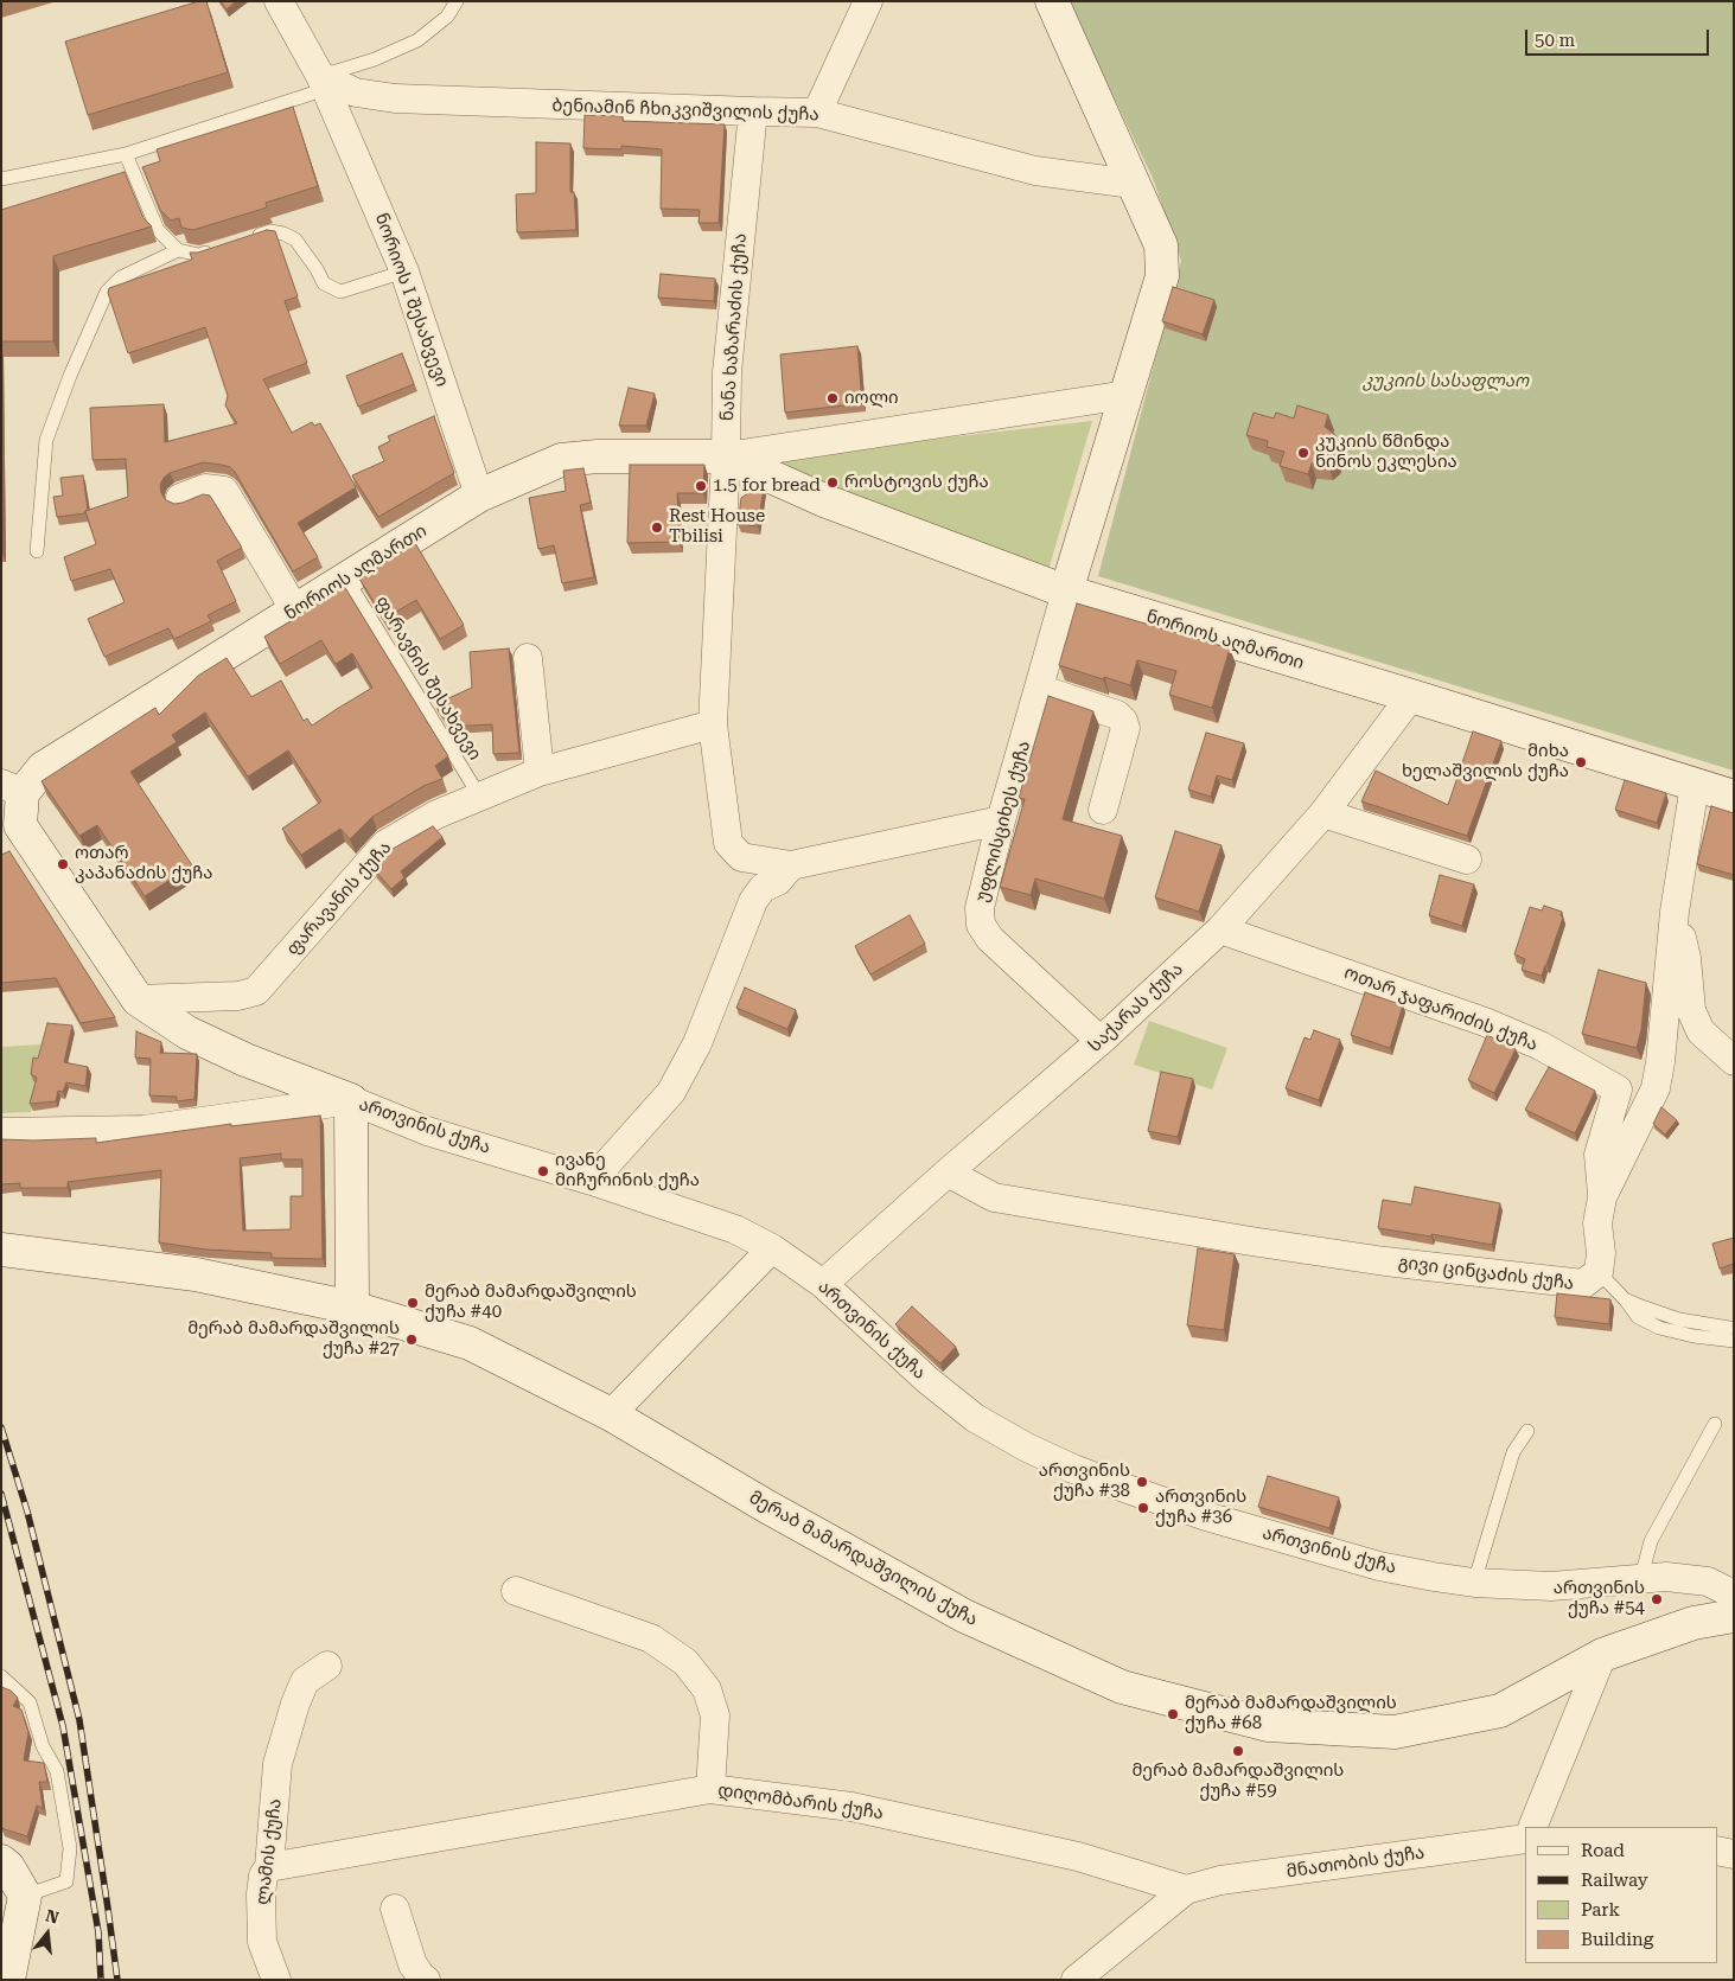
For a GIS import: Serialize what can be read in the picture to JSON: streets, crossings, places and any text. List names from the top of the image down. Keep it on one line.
{"streets":{"street":["ბენიამინ ჩხიკვიშვილის ქუჩა","ნორიოს I შესახვევი","ნანა ხაზარაძის ქუჩა","ნორიოს აღმართი","უფლისციხეს ქუჩა","ფარავანის ქუჩა","საქარას ქუჩა","ოთარ ჯაფარიძის ქუჩა","ართვინის ქუჩა","გივი ცინცაძის ქუჩა","მერაბ მამარდაშვილის ქუჩა","დიღომბარის ქუჩა","ლამის ქუჩა","მნათობის ქუჩა"],"lane":["ფარავნის შესახვევი"]},"crossings":[["ბენიამინ ჩხიკვიშვილის ქუჩა","ნორიოს I შესახვევი"],["ბენიამინ ჩხიკვიშვილის ქუჩა","ნანა ხაზარაძის ქუჩა"],["ნორიოს I შესახვევი","ნორიოს აღმართი"],["ნანა ხაზარაძის ქუჩა","ნორიოს აღმართი"],["ნანა ხაზარაძის ქუჩა","ფარავანის ქუჩა"],["ნორიოს აღმართი","ფარავნის შესახვევი"],["ნორიოს აღმართი","უფლისციხეს ქუჩა"],["ნორიოს აღმართი","საქარას ქუჩა"],["ნორიოს აღმართი","გივი ცინცაძის ქუჩა"],["ფარავნის შესახვევი","ფარავანის ქუჩა"],["უფლისციხეს ქუჩა","საქარას ქუჩა"],["საქარას ქუჩა","ოთარ ჯაფარიძის ქუჩა"],["საქარას ქუჩა","ართვინის ქუჩა"],["საქარას ქუჩა","გივი ცინცაძის ქუჩა"],["ოთარ ჯაფარიძის ქუჩა","გივი ცინცაძის ქუჩა"],["დიღომბარის ქუჩა","ლამის ქუჩა"],["დიღომბარის ქუჩა","მნათობის ქუჩა"]],"parks":["კუკიის სასაფლაო"],"places":["იოლი","კუკიის წმინდა ნინოს ეკლესია","როსტოვის ქუჩა","1.5 for bread","Rest House Tbilisi","მიხა ხელაშვილის ქუჩა","ოთარ კაპანაძის ქუჩა","ივანე მიჩურინის ქუჩა","მერაბ მამარდაშვილის ქუჩა #40","მერაბ მამარდაშვილის ქუჩა #27","ართვინის ქუჩა #38","ართვინის ქუჩა #36","ართვინის ქუჩა #54","მერაბ მამარდაშვილის ქუჩა #68","მერაბ მამარდაშვილის ქუჩა #59"],"legend":["Road","Railway","Park","Building"],"scale_bar":"50 m","north":"top"}
